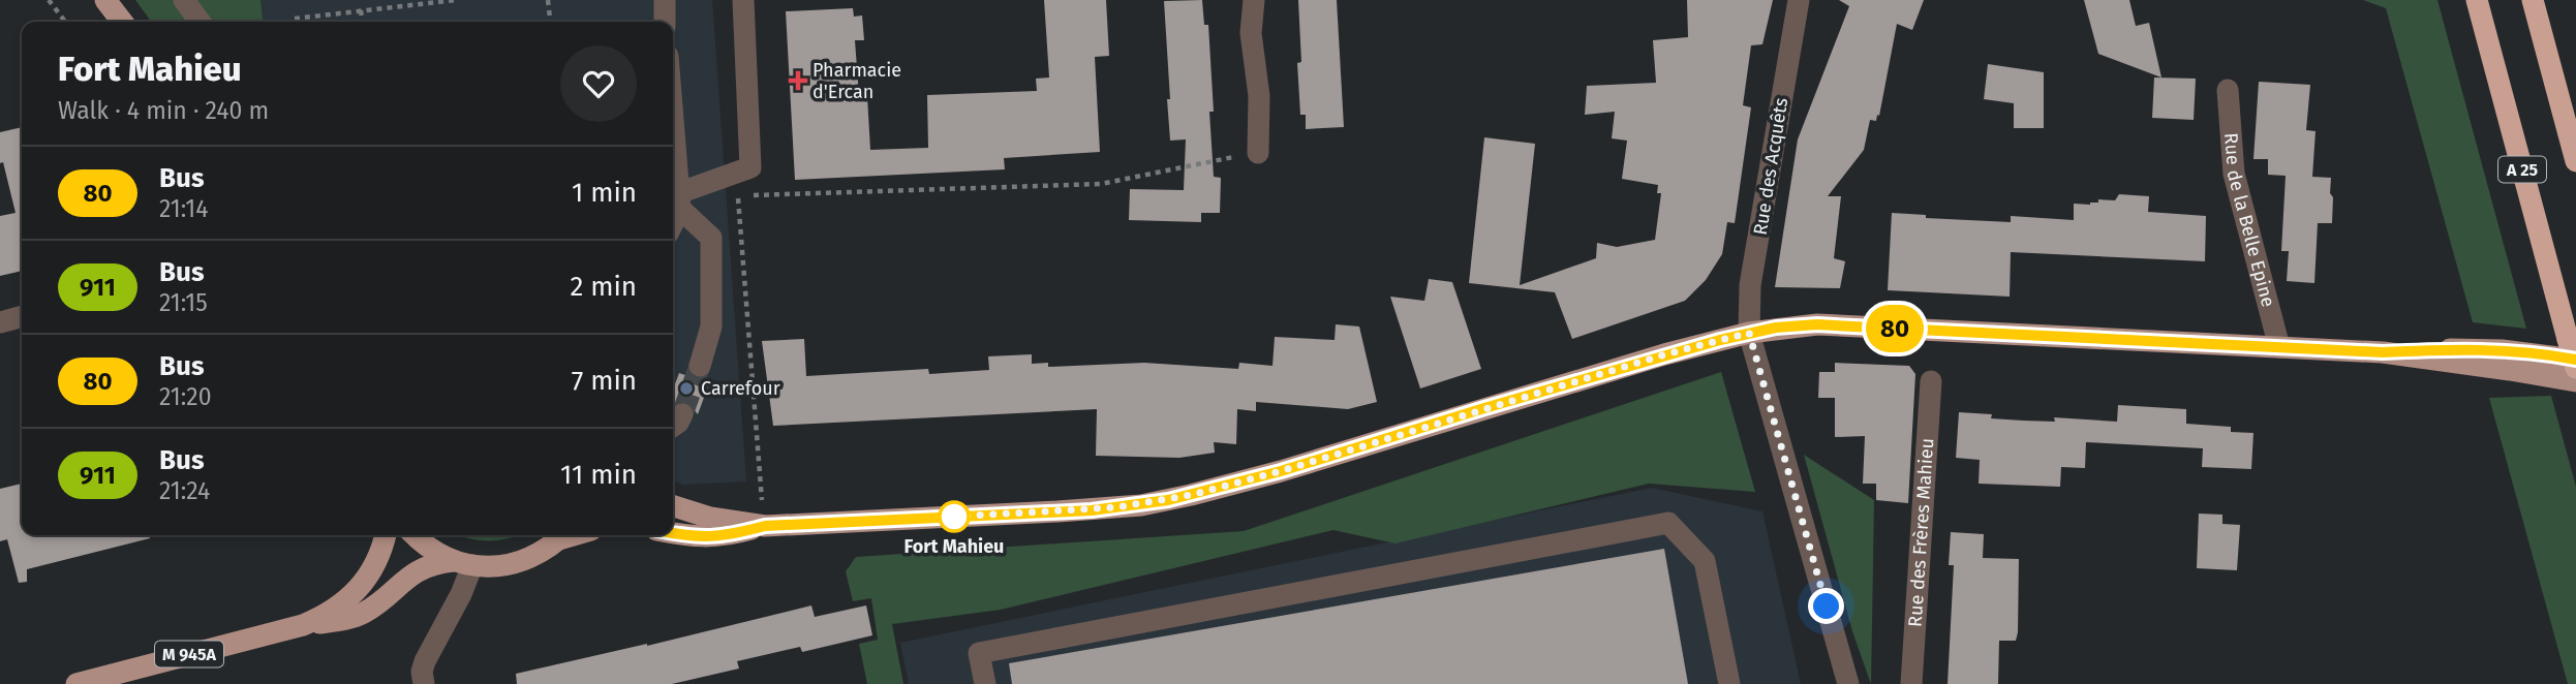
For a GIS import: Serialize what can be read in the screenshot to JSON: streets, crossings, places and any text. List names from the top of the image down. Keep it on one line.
{"streets":{"highway":["A 25"],"main road":["M 945A"],"street":["Rue des Acquêts","Rue de la Belle Epine","Rue des Frères Mahieu"]},"places":{"health":["Pharmacie d'Ercan"],"other":["Carrefour","Fort Mahieu"]},"lines":["bus line 80"],"page":{"on_map":"80","heading":["Fort Mahieu","Walk · 4 min · 240 m"],"list":[{"mark":"80","name":"Bus","note":"21:14","value":"1 min"},{"mark":"911","name":"Bus","note":"21:15","value":"2 min"},{"mark":"80","name":"Bus","note":"21:20","value":"7 min"},{"mark":"911","name":"Bus","note":"21:24","value":"11 min"}]}}
